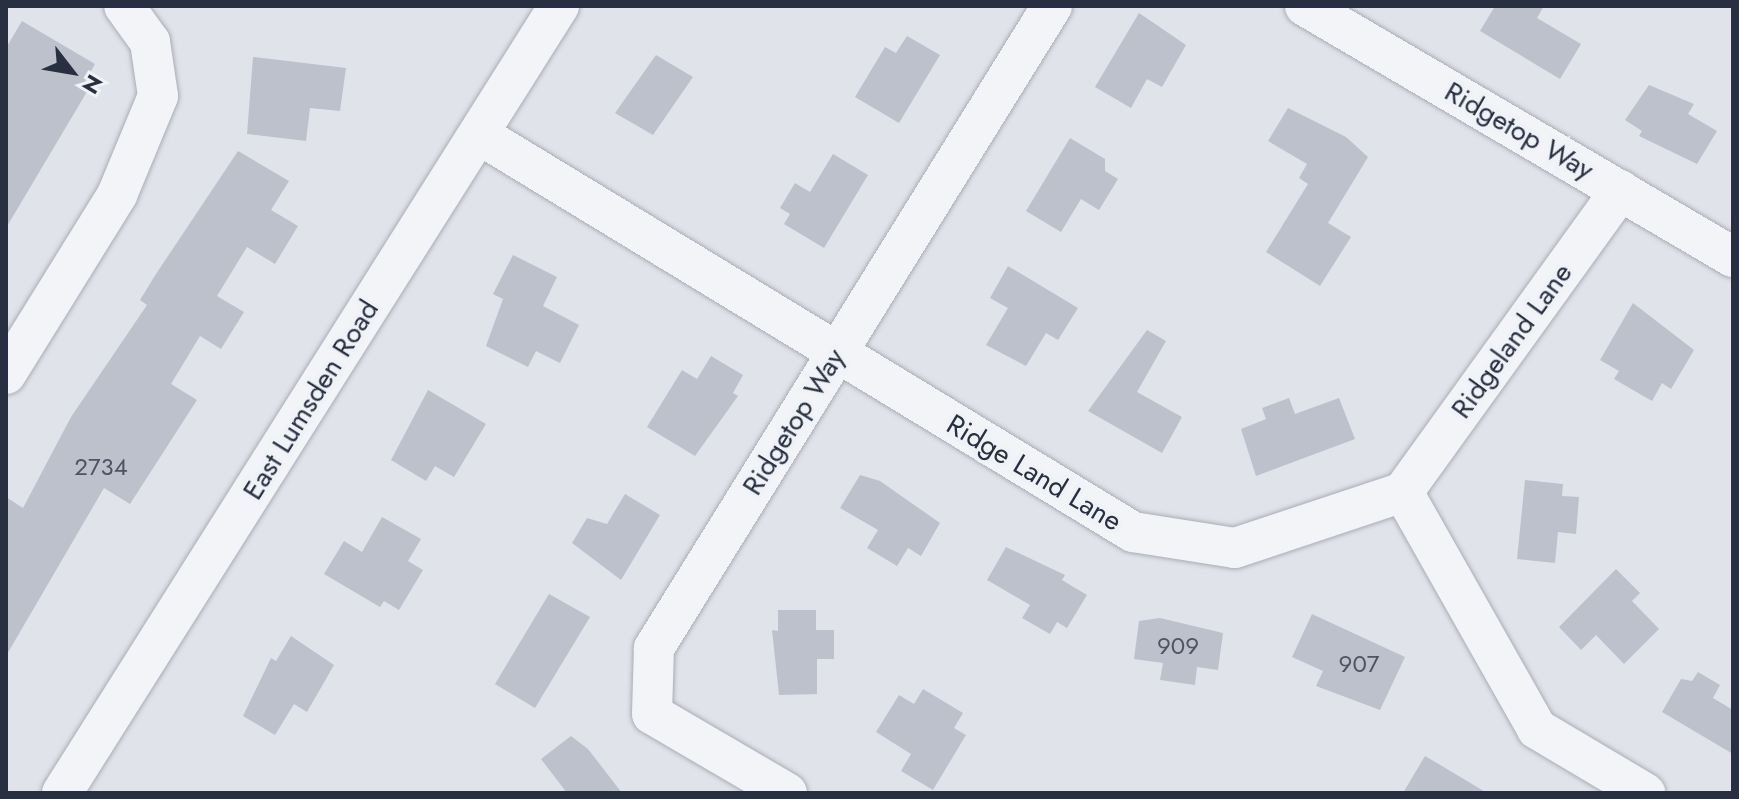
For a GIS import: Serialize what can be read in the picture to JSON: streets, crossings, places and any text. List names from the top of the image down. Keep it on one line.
{"streets":{"street":["Ridgetop Way","Ridgeland Lane","East Lumsden Road","Ridge Land Lane"]},"crossings":[["Ridgetop Way","Ridgeland Lane"],["Ridgetop Way","Ridge Land Lane"],["Ridgeland Lane","Ridge Land Lane"],["East Lumsden Road","Ridge Land Lane"]],"house_numbers":["2734","909","907"],"north":"bottom right"}
